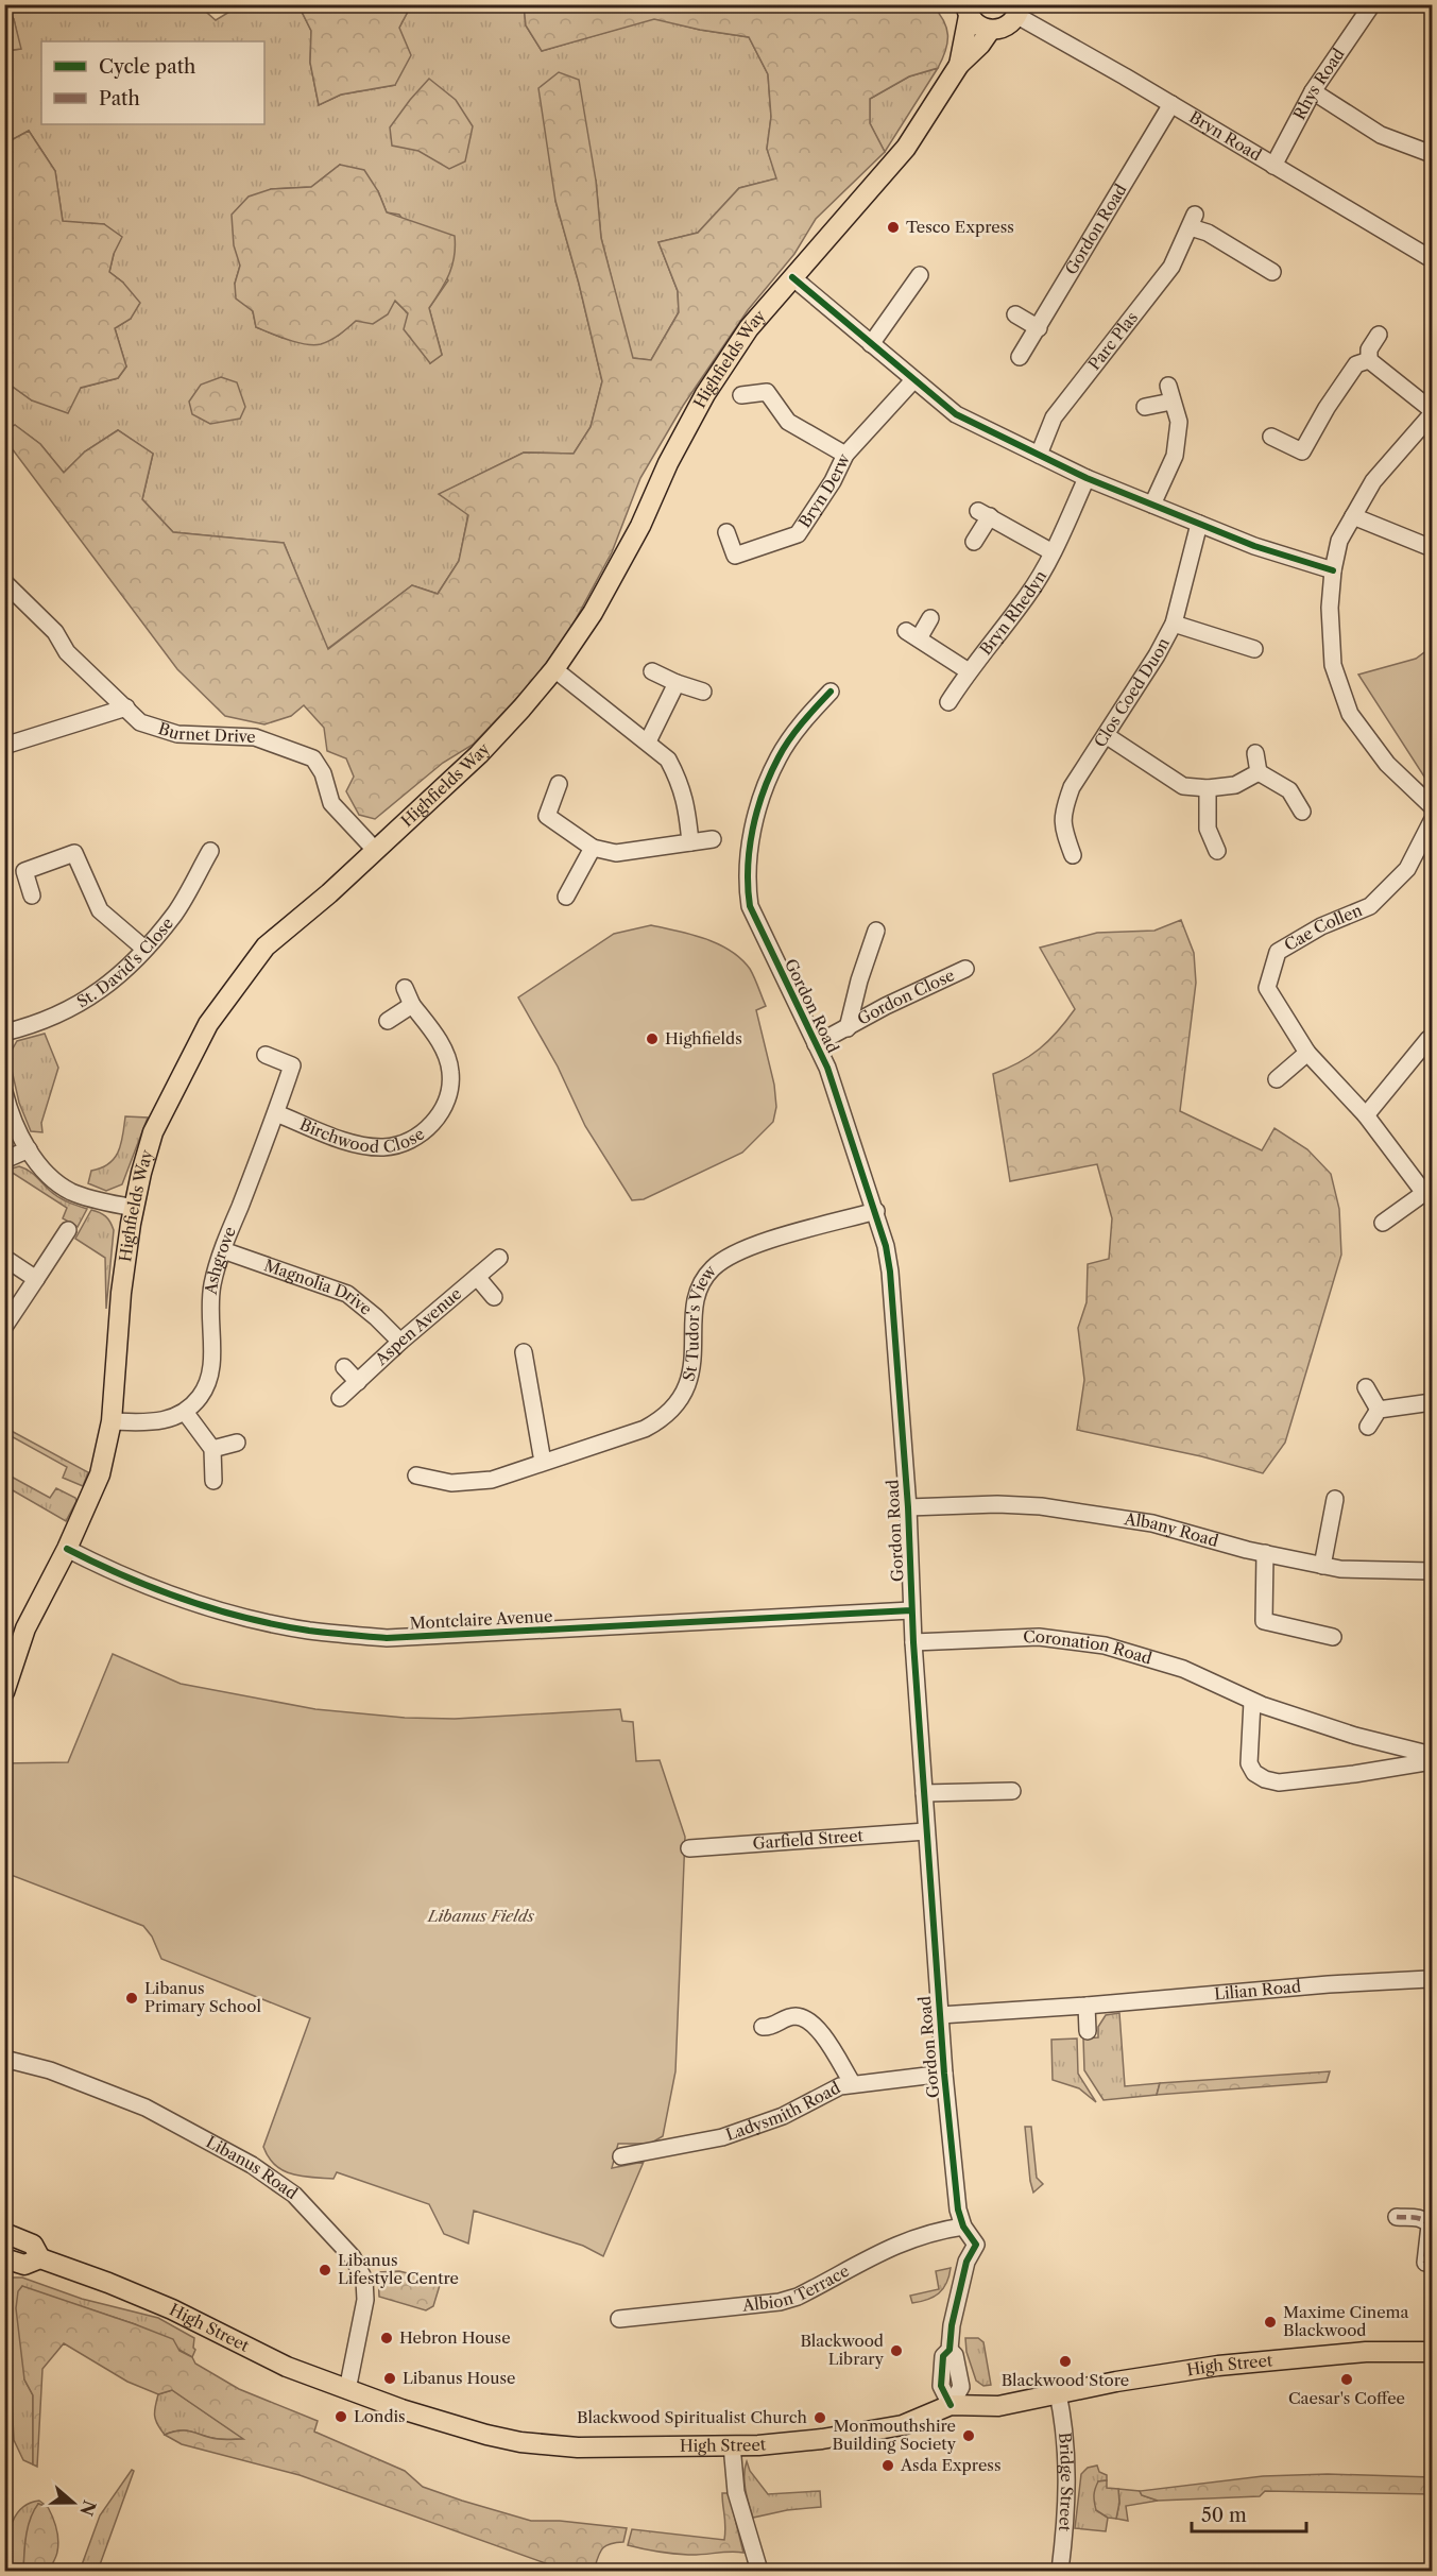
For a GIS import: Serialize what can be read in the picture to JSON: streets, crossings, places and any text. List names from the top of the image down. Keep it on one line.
{"streets":{"main road":["Highfields Way","High Street"],"street":["Rhys Road","Bryn Road","Gordon Road","Parc Plas","Bryn Derw","Bryn Rhedyn","Clos Coed Duon","Burnet Drive","Cae Collen","St. David's Close","Gordon Close","Birchwood Close","Ashgrove","Magnolia Drive","St Tudor's View","Aspen Avenue","Albany Road","Montclaire Avenue","Coronation Road","Garfield Street","Lilian Road","Ladysmith Road","Libanus Road","Albion Terrace","Bridge Street"]},"crossings":[["Rhys Road","Bryn Road"],["Bryn Road","Gordon Road"],["Gordon Road","Gordon Close"],["Gordon Road","St Tudor's View"],["Gordon Road","Albany Road"],["Gordon Road","Montclaire Avenue"],["Gordon Road","Coronation Road"],["Gordon Road","Garfield Street"],["Gordon Road","Lilian Road"],["Gordon Road","Ladysmith Road"],["Gordon Road","Albion Terrace"],["Gordon Road","High Street"],["Highfields Way","Burnet Drive"],["Highfields Way","Montclaire Avenue"],["Birchwood Close","Ashgrove"],["Ashgrove","Magnolia Drive"],["Magnolia Drive","Aspen Avenue"],["Libanus Road","High Street"],["High Street","Bridge Street"]],"parks":["Libanus Fields"],"places":["Tesco Express","Highfields","Libanus Primary School","Libanus Lifestyle Centre","Maxime Cinema Blackwood","Hebron House","Blackwood Library","Blackwood Store","Libanus House","Caesar's Coffee","Londis","Blackwood Spiritualist Church","Monmouthshire Building Society","Asda Express"],"legend":["Cycle path","Path"],"scale_bar":"50 m","north":"right"}
